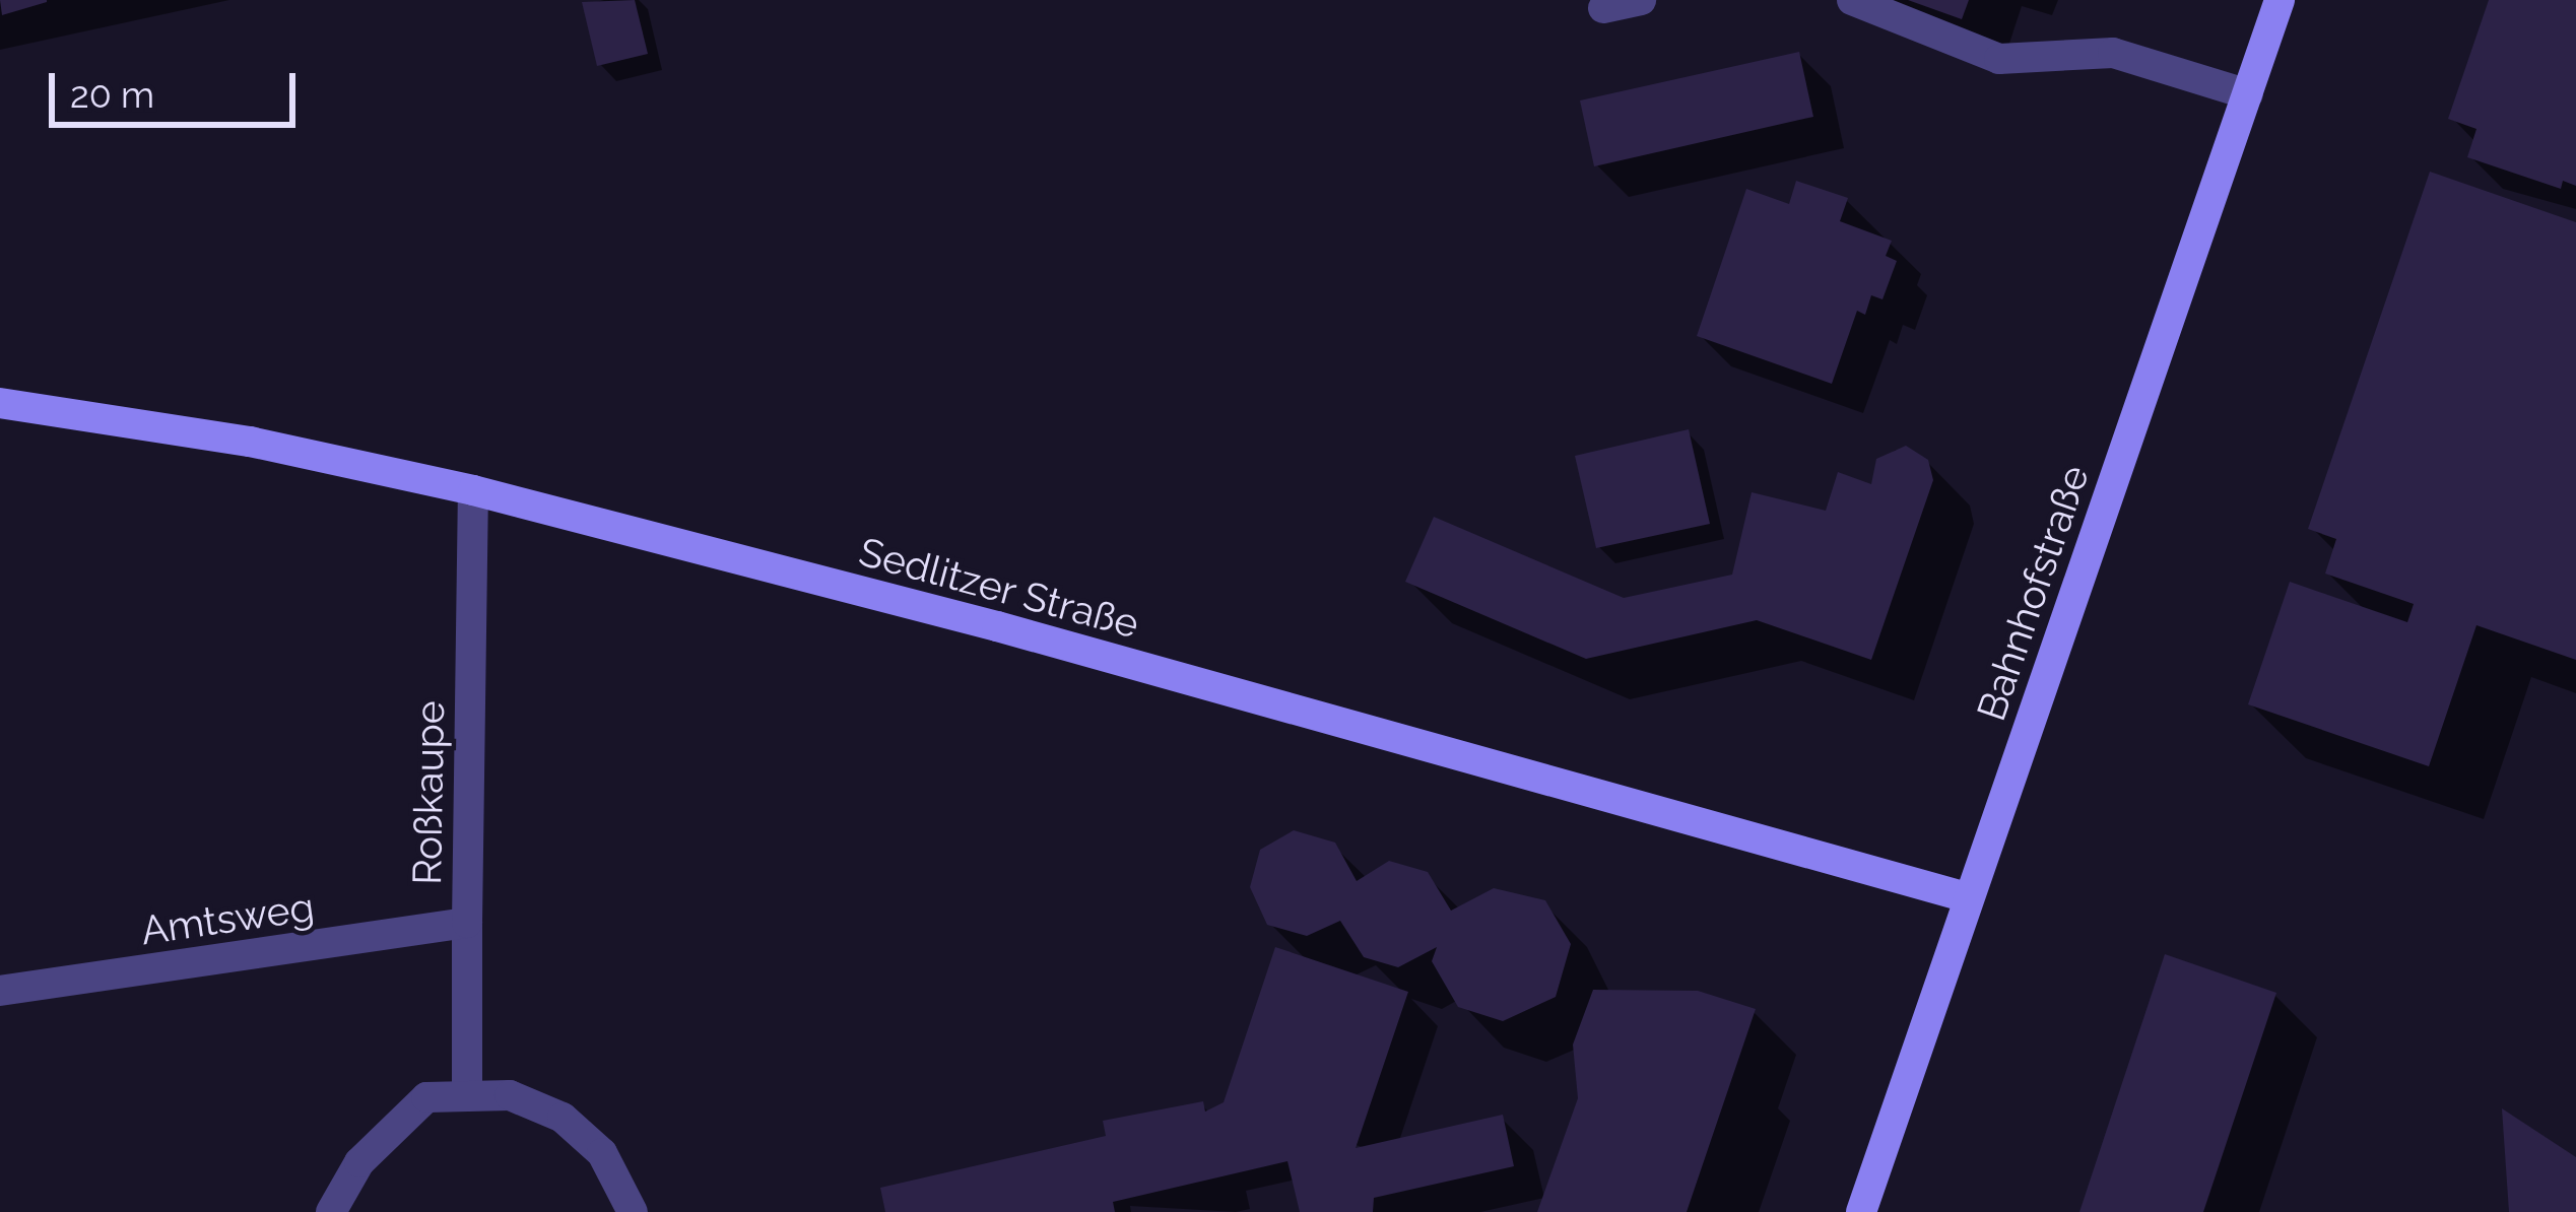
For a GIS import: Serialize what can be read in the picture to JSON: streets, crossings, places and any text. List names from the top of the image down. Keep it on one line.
{"streets":{"main road":["Sedlitzer Straße","Bahnhofstraße"],"street":["Roßkaupe","Amtsweg"]},"crossings":[["Sedlitzer Straße","Bahnhofstraße"],["Sedlitzer Straße","Roßkaupe"],["Roßkaupe","Amtsweg"]],"scale_bar":"20 m"}
